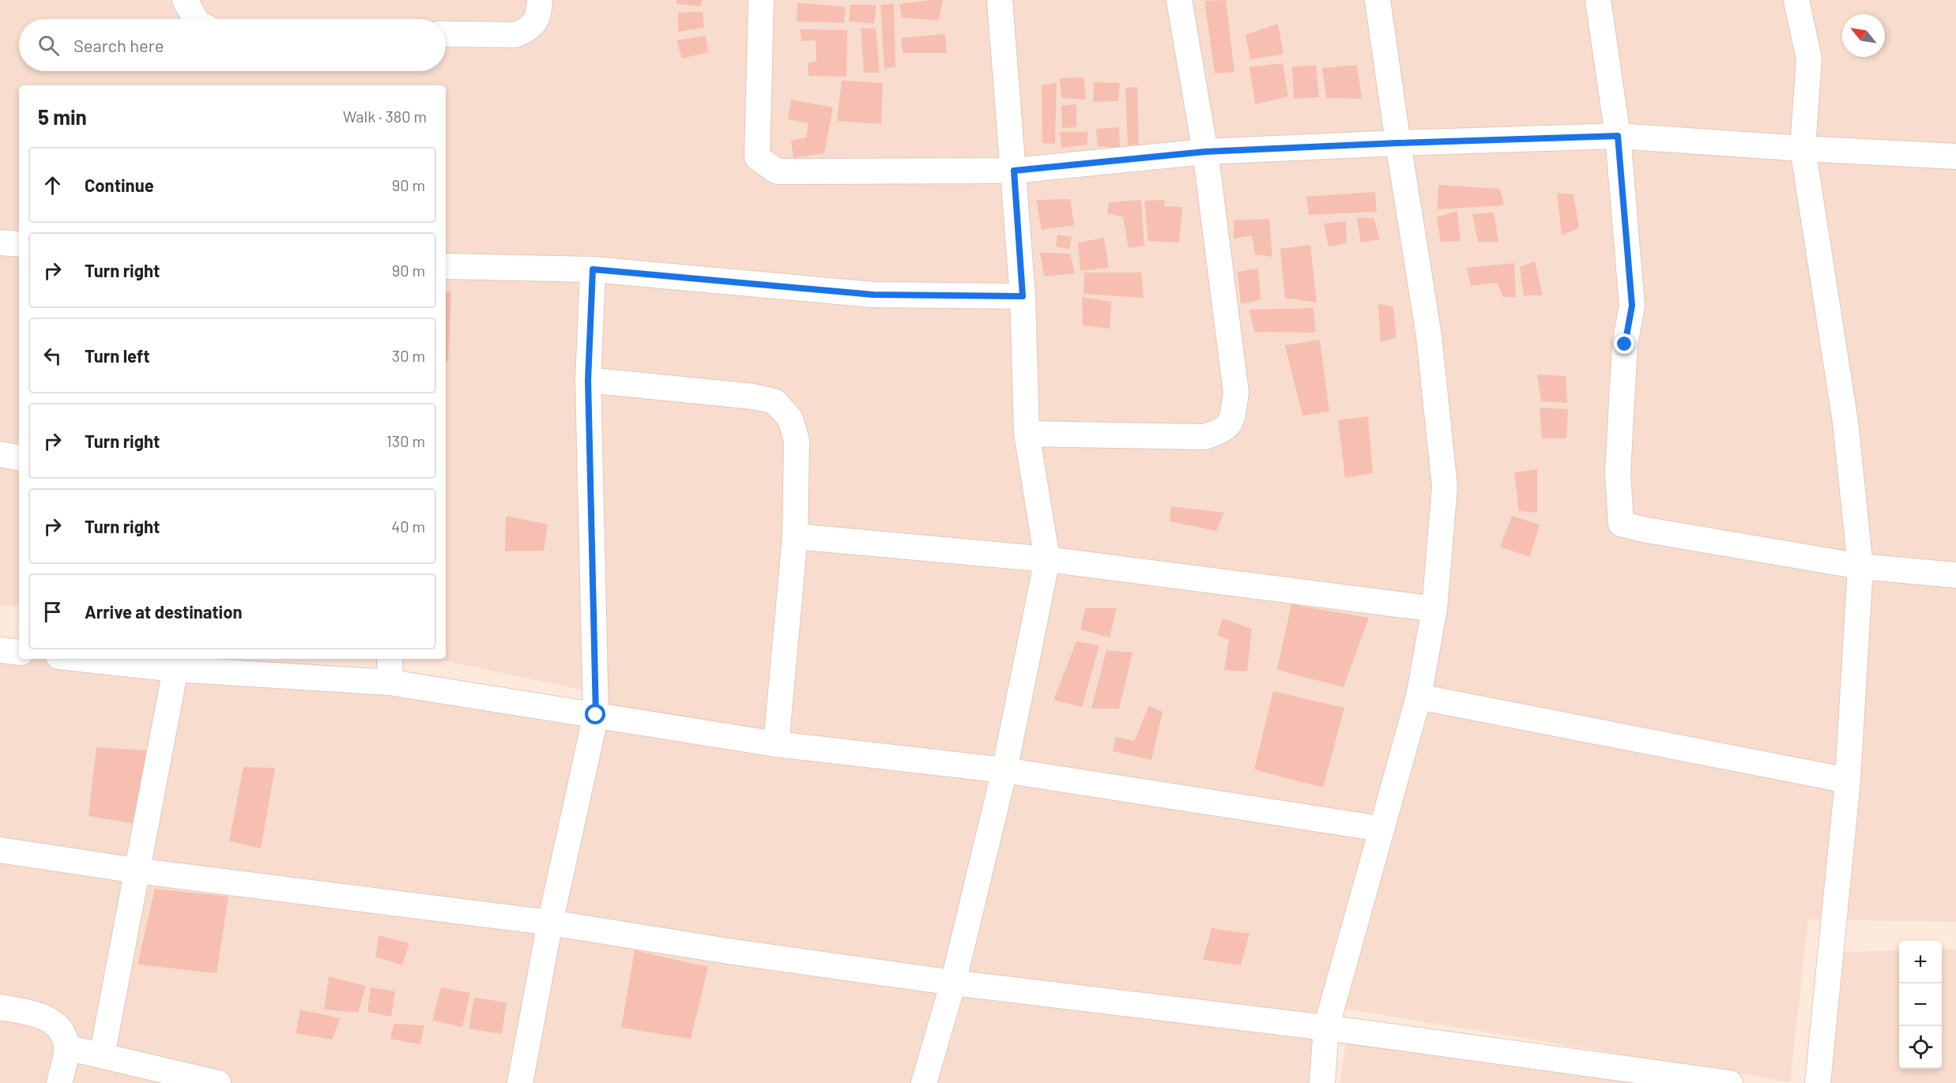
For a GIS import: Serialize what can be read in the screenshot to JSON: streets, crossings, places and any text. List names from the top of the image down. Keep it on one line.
{"north":"top left","page":{"search":"Search here","heading":["5 min","Walk · 380 m"],"list":[["Continue","90 m"],["Turn right","90 m"],["Turn left","30 m"],["Turn right","130 m"],["Turn right","40 m"],"Arrive at destination"],"map_buttons":["+","−"]}}
